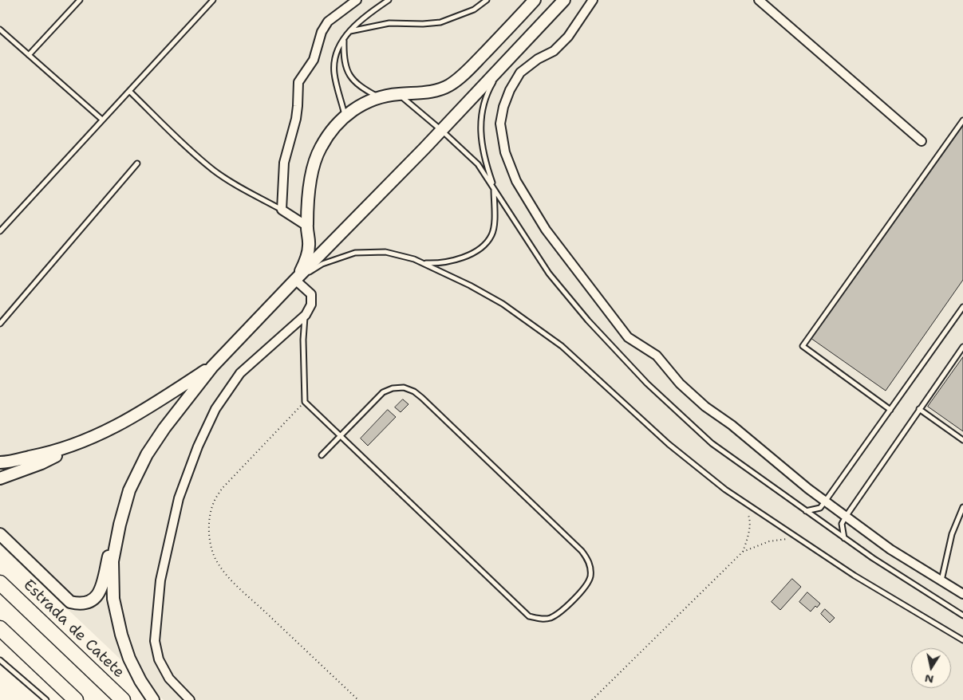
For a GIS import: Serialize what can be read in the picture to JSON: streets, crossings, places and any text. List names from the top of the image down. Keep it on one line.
{"streets":{"highway":["Estrada de Catete"]},"north":"bottom"}
